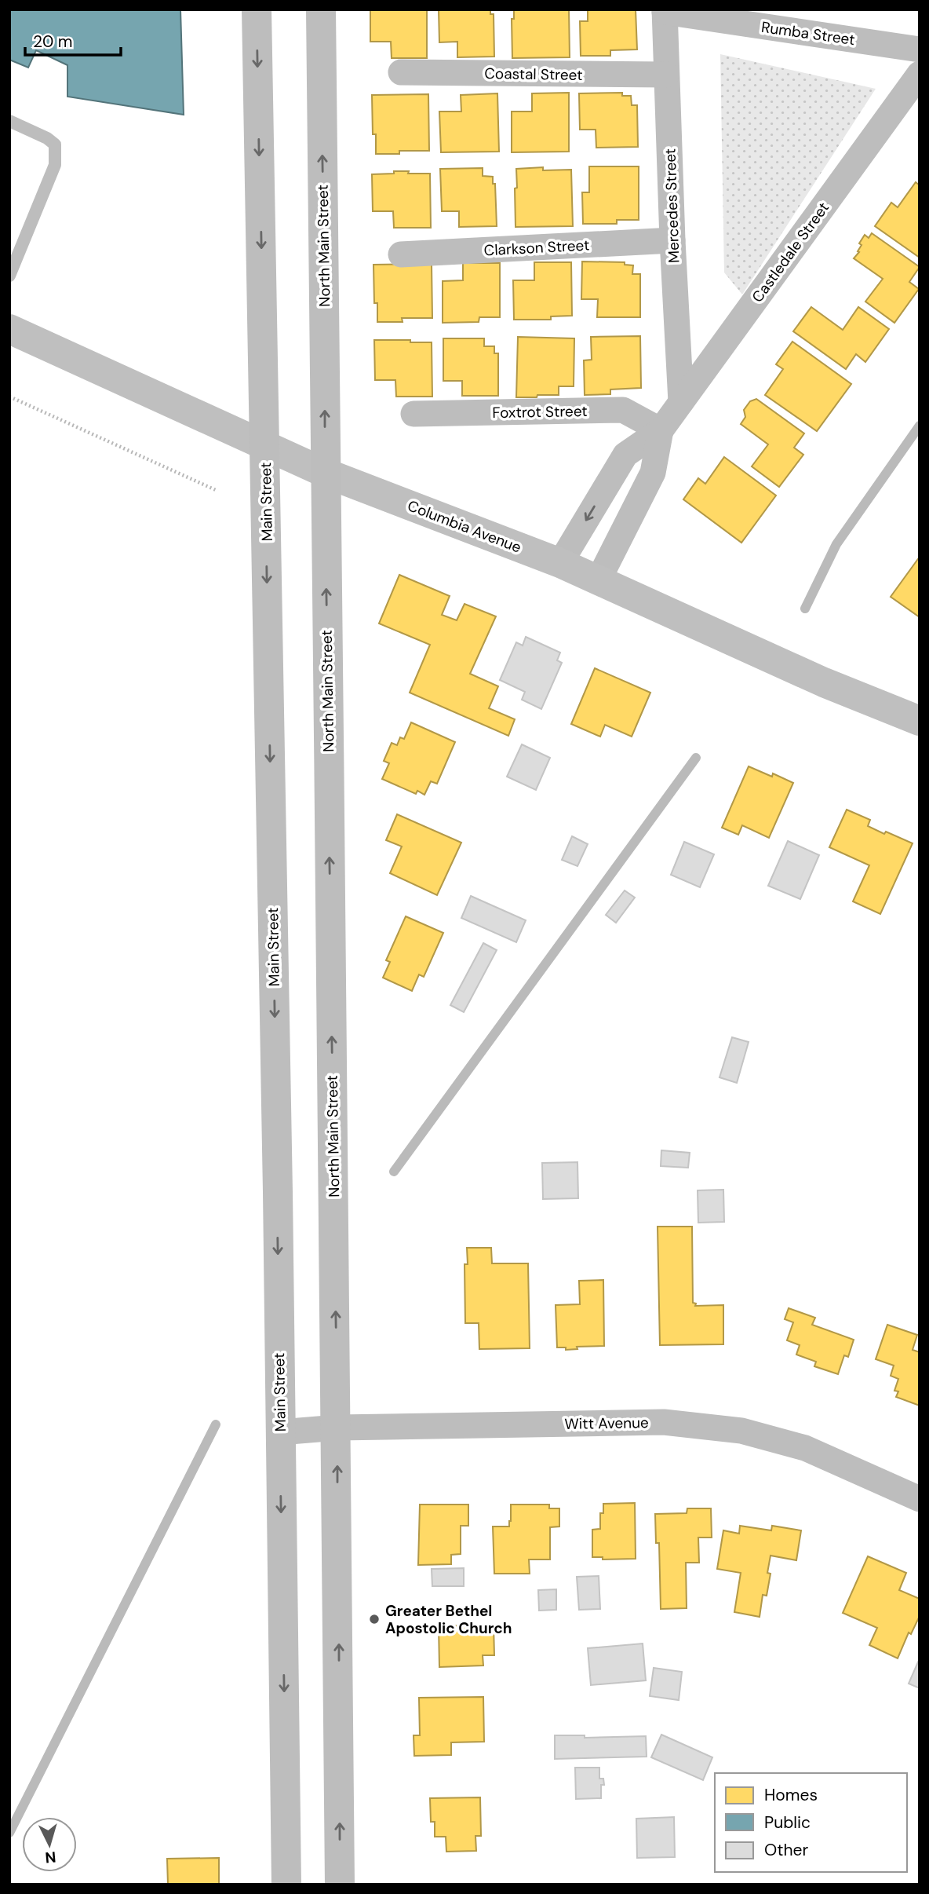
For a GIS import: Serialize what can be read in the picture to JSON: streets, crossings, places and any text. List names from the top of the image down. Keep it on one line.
{"streets":{"main road":["North Main Street","Main Street"],"street":["Rumba Street","Coastal Street","Mercedes Street","Clarkson Street","Castledale Street","Foxtrot Street","Columbia Avenue","Witt Avenue"]},"crossings":[["Rumba Street","Mercedes Street"],["Coastal Street","Mercedes Street"],["Mercedes Street","Clarkson Street"],["Mercedes Street","Castledale Street"],["North Main Street","Columbia Avenue"],["North Main Street","Witt Avenue"],["Castledale Street","Foxtrot Street"],["Castledale Street","Columbia Avenue"],["Main Street","Columbia Avenue"],["Main Street","Witt Avenue"]],"one_way":["North Main Street","Main Street"],"places":["Greater Bethel Apostolic Church"],"legend":["Homes","Public","Other"],"scale_bar":"20 m","north":"bottom"}
